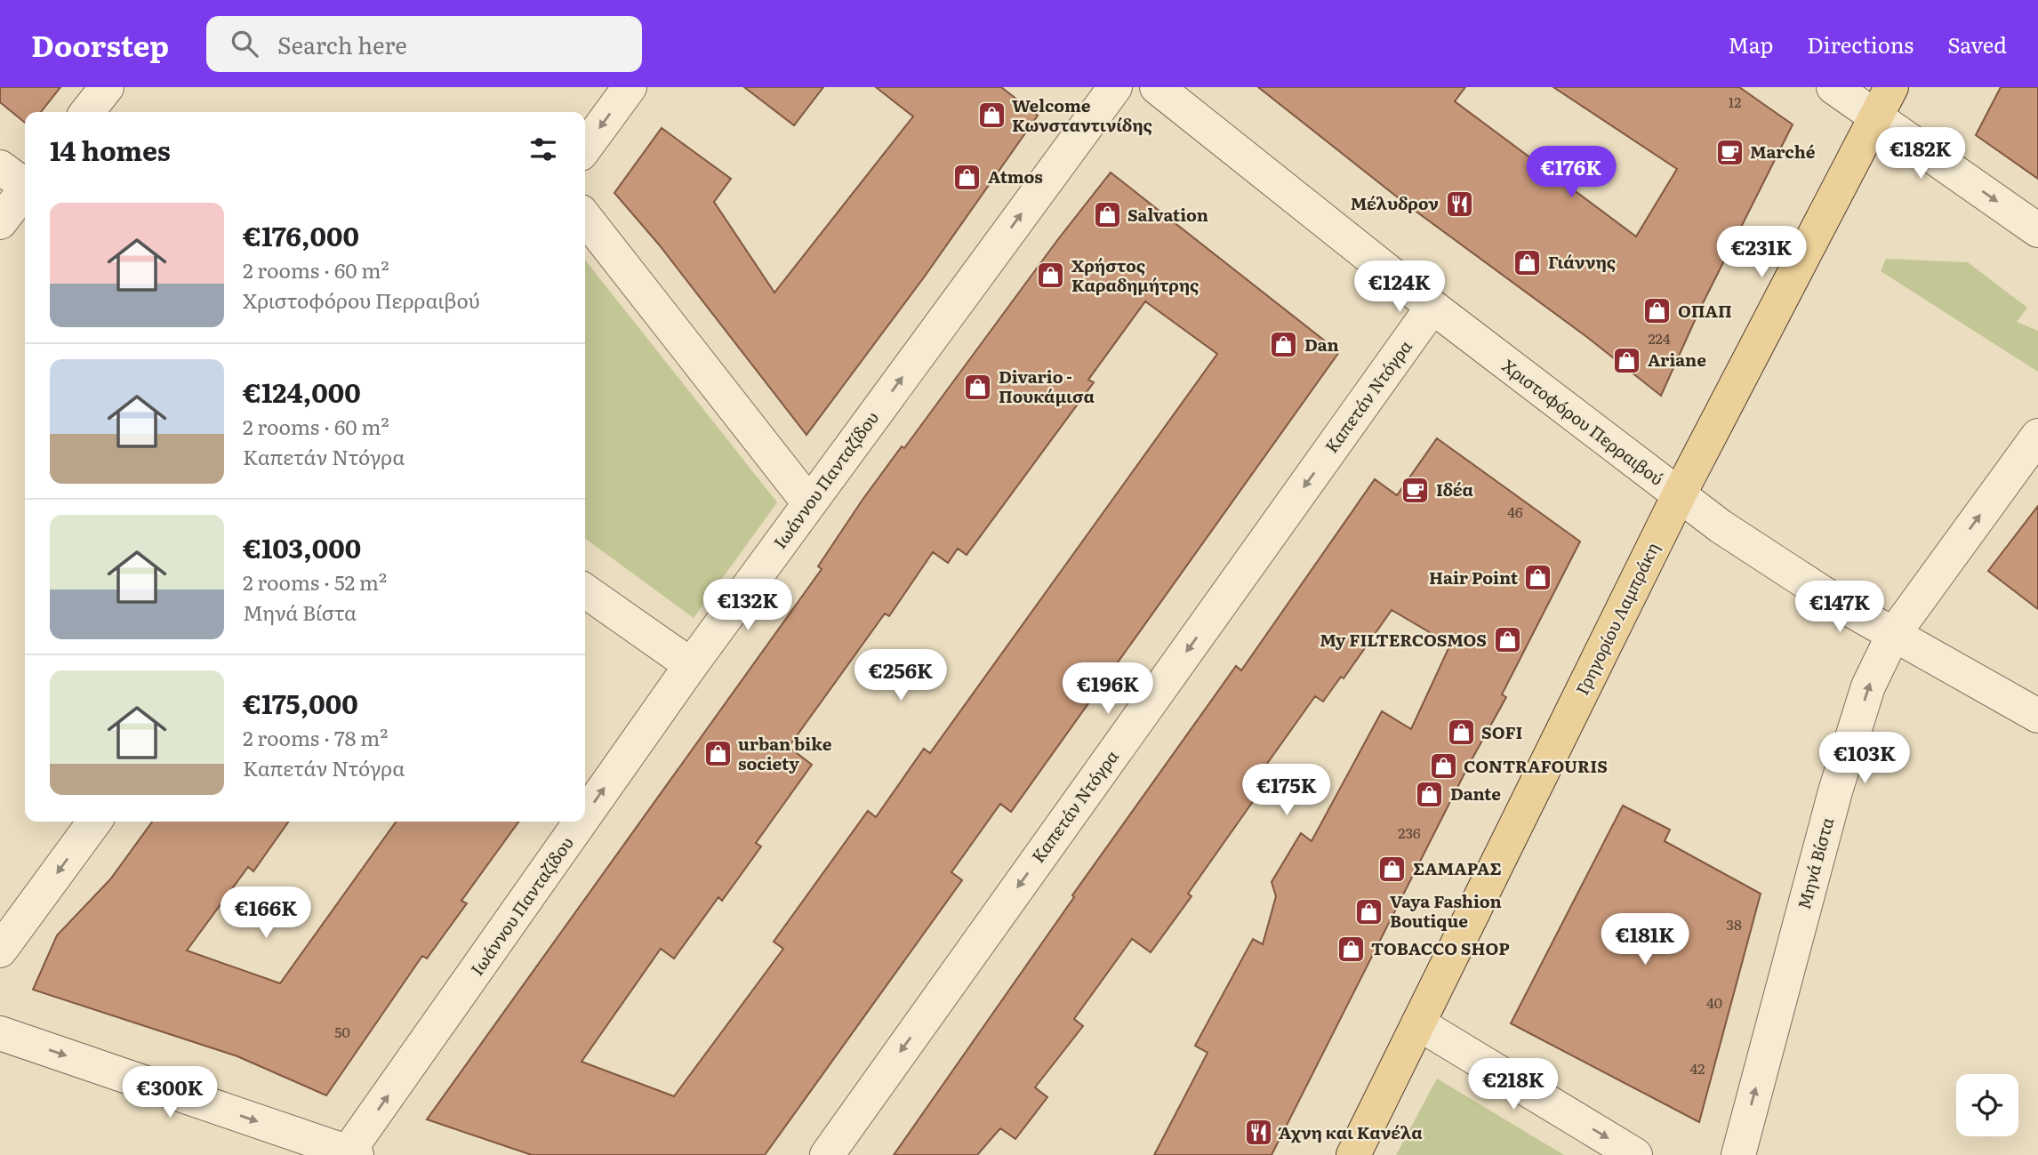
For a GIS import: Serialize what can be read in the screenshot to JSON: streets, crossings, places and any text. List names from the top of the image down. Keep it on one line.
{"streets":{"main road":["Γρηγορίου Λαμπράκη"],"street":["Καπετάν Ντόγρα","Χριστοφόρου Περραιβού","Ιωάννου Πανταζίδου","Μηνά Βίστα"]},"crossings":[["Καπετάν Ντόγρα","Χριστοφόρου Περραιβού"],["Χριστοφόρου Περραιβού","Γρηγορίου Λαμπράκη"],["Χριστοφόρου Περραιβού","Μηνά Βίστα"]],"one_way":["Καπετάν Ντόγρα","Ιωάννου Πανταζίδου","Μηνά Βίστα"],"places":{"shop":["Welcome Κωνσταντινίδης","Atmos","Salvation","Γιάννης","Χρήστος Καραδημήτρης","ΟΠΑΠ","Dan","Ariane","Divario - Πουκάμισα","Hair Point","My FILTERCOSMOS","SOFI","urban bike society","CONTRAFOURIS","Dante","ΣΑΜΑΡΑΣ","Vaya Fashion Boutique","TOBACCO SHOP"],"cafe":["Marché","Ιδέα"],"restaurant":["Μέλυδρον","Άχνη και Κανέλα"]},"house_numbers":["12","224","46","236","38","40","50","42"],"page":{"header":"Doorstep","search":"Search here","nav":["Map","Directions","Saved"],"heading":"14 homes","price":["€182K","€176K","€231K","€124K","€132K","€147K","€256K","€196K","€103K","€175K","€166K","€181K","€218K","€300K"],"list":[{"name":"€176,000","note":"2 rooms · 60 m² · Χριστοφόρου Περραιβού"},{"name":"€124,000","note":"2 rooms · 60 m² · Καπετάν Ντόγρα"},{"name":"€103,000","note":"2 rooms · 52 m² · Μηνά Βίστα"},{"name":"€175,000","note":"2 rooms · 78 m² · Καπετάν Ντόγρα"}]}}
